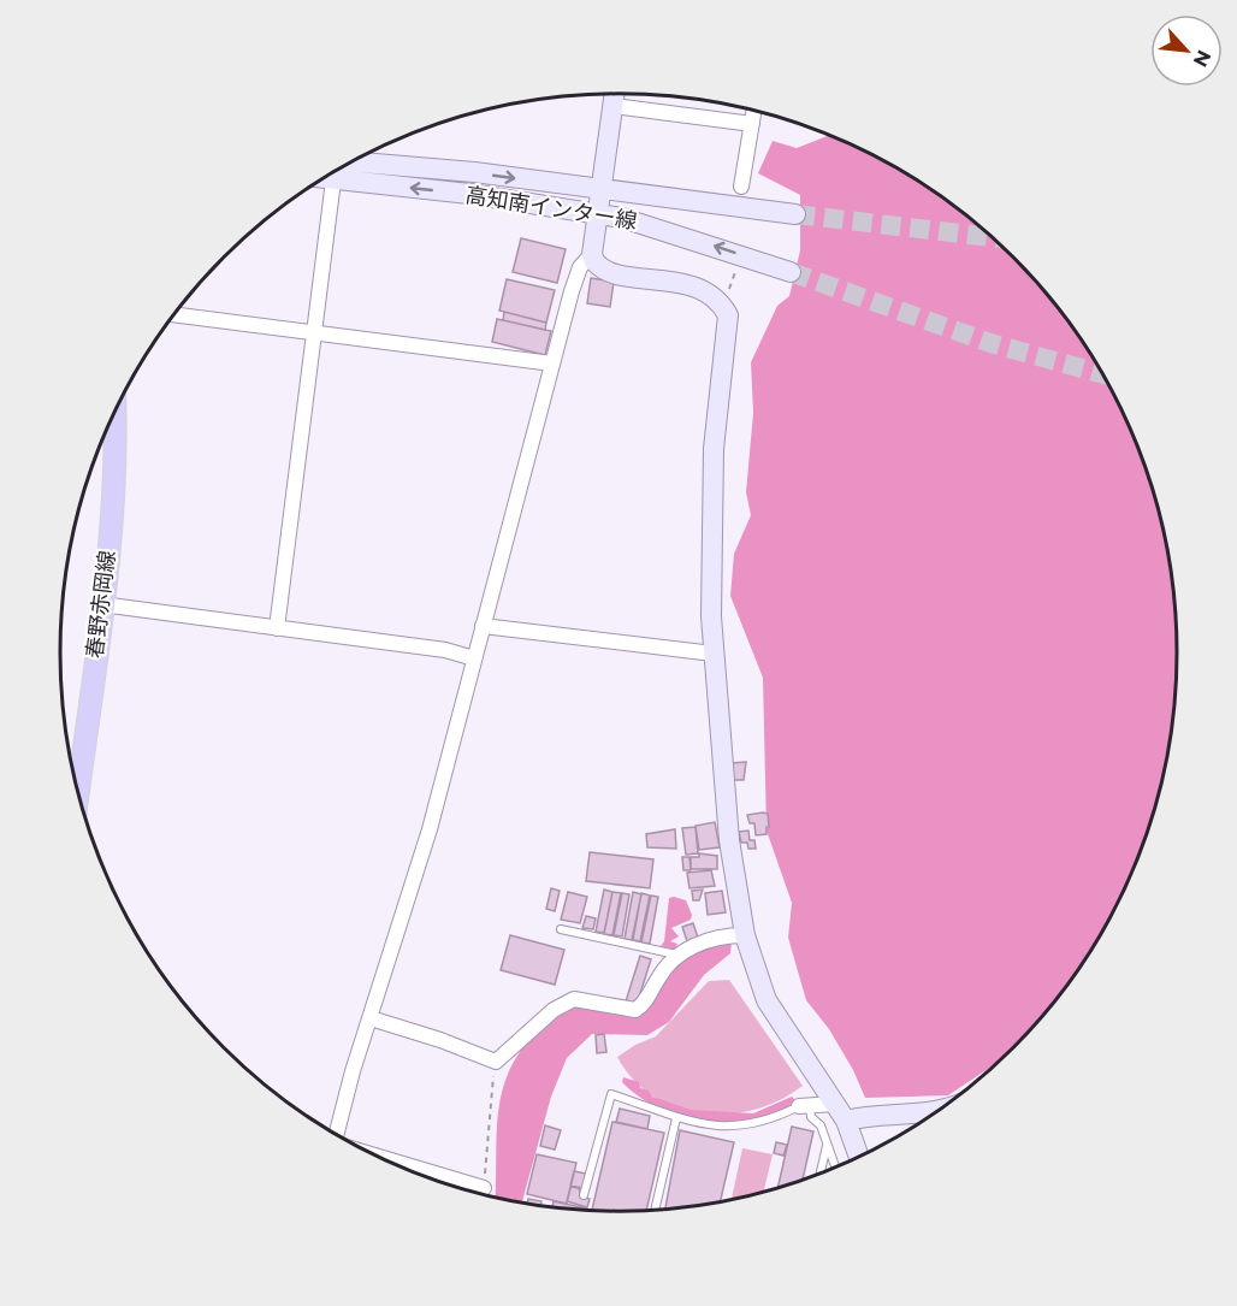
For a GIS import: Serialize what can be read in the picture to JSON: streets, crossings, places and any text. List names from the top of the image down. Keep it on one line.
{"streets":{"main road":["春野赤岡線"],"street":["高知南インター線"]},"north":"bottom right"}
